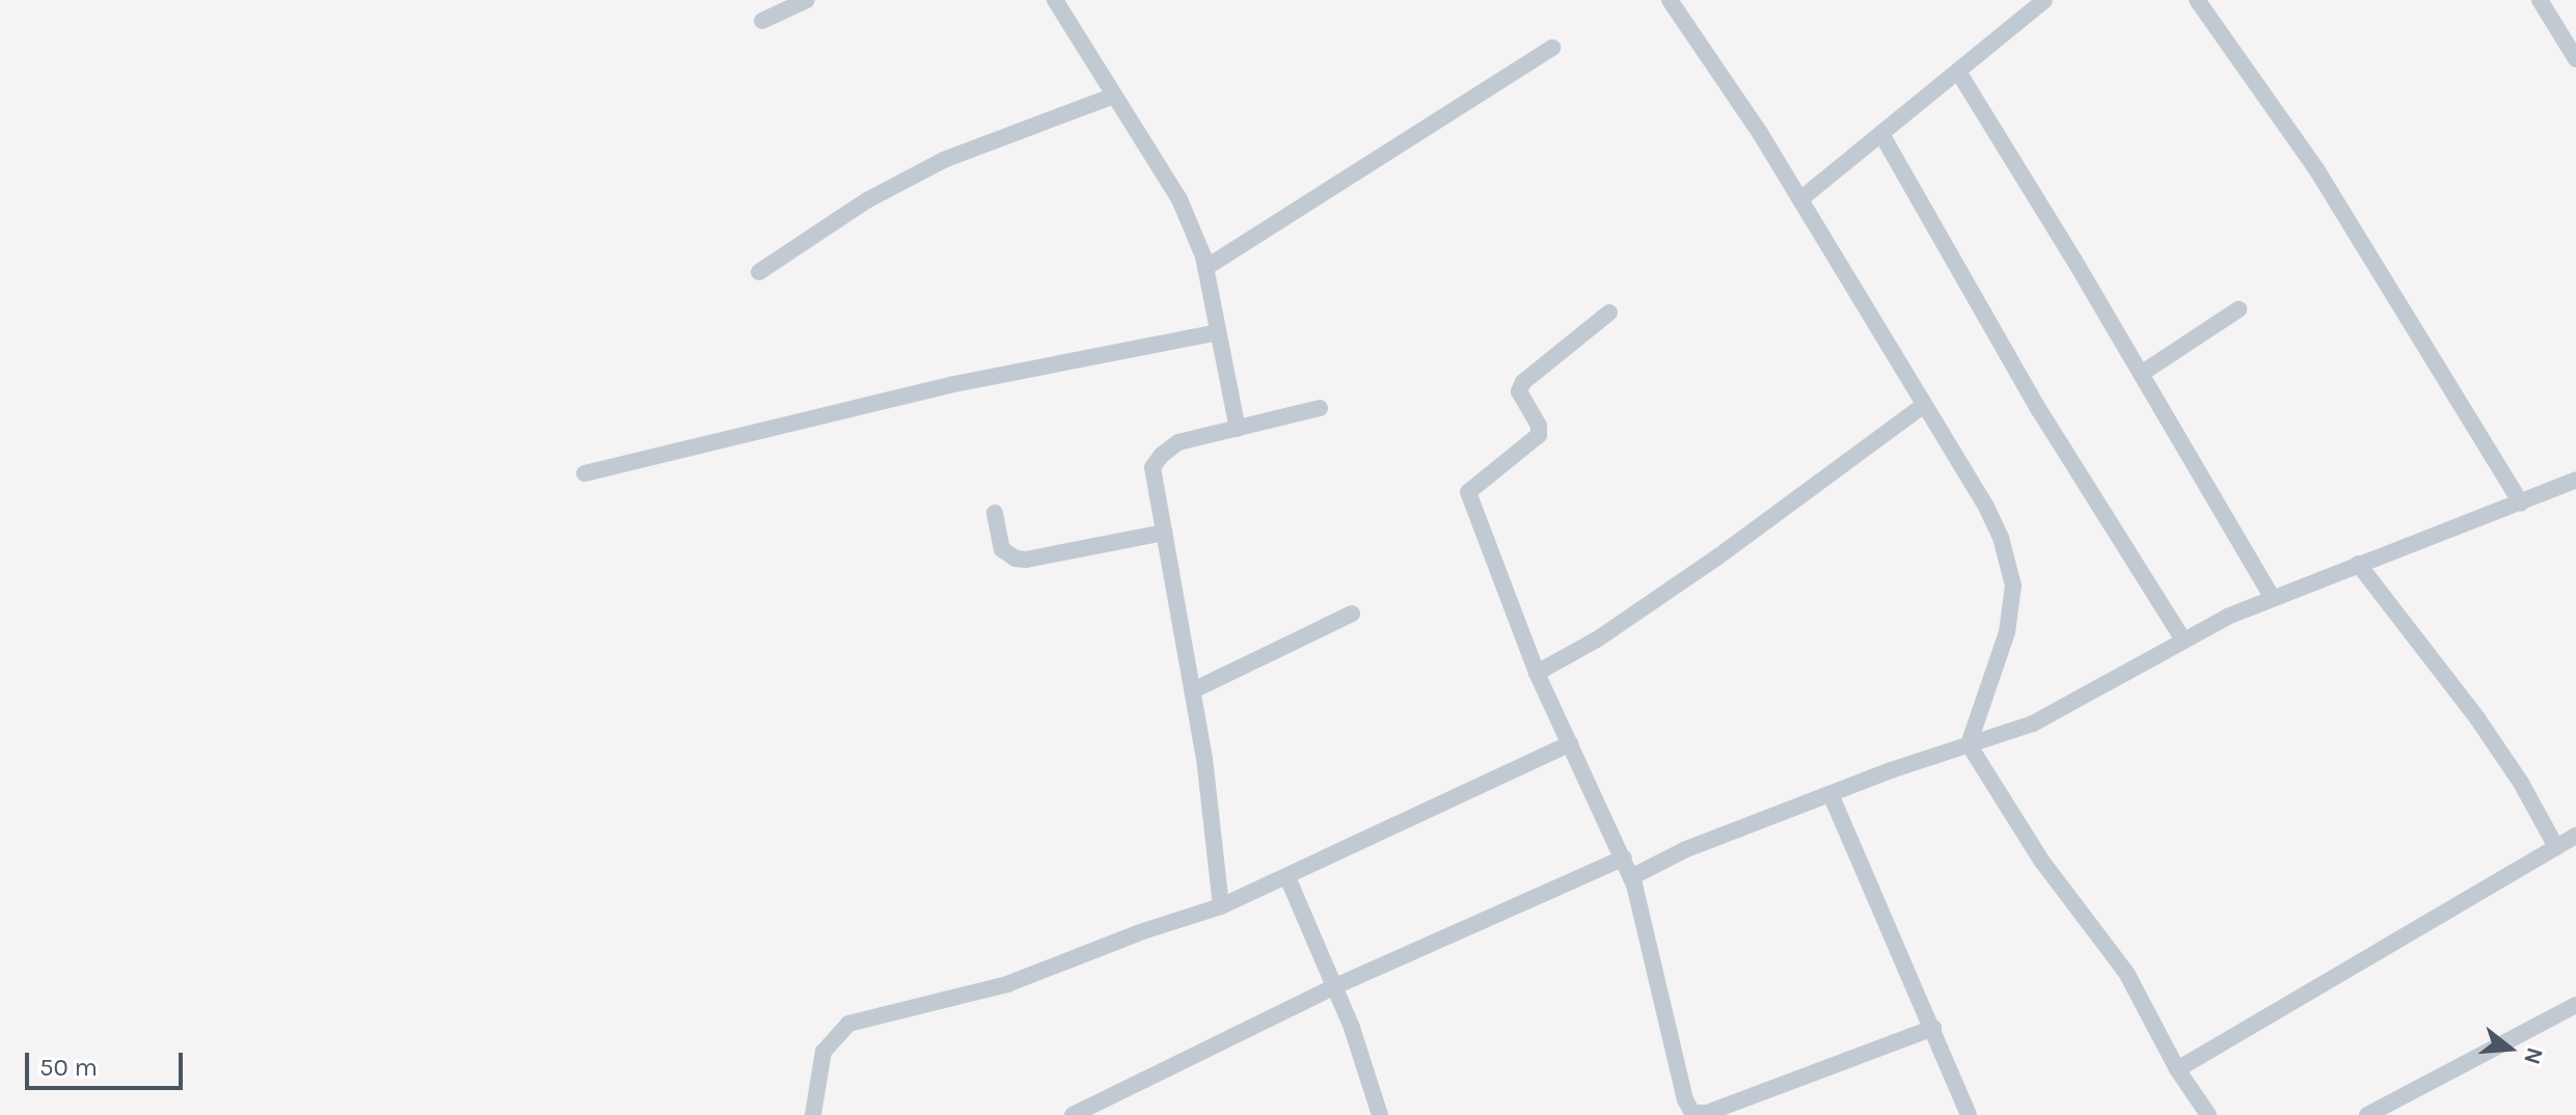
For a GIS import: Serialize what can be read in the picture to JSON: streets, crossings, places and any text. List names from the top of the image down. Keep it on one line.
{"scale_bar":"50 m","north":"right"}
